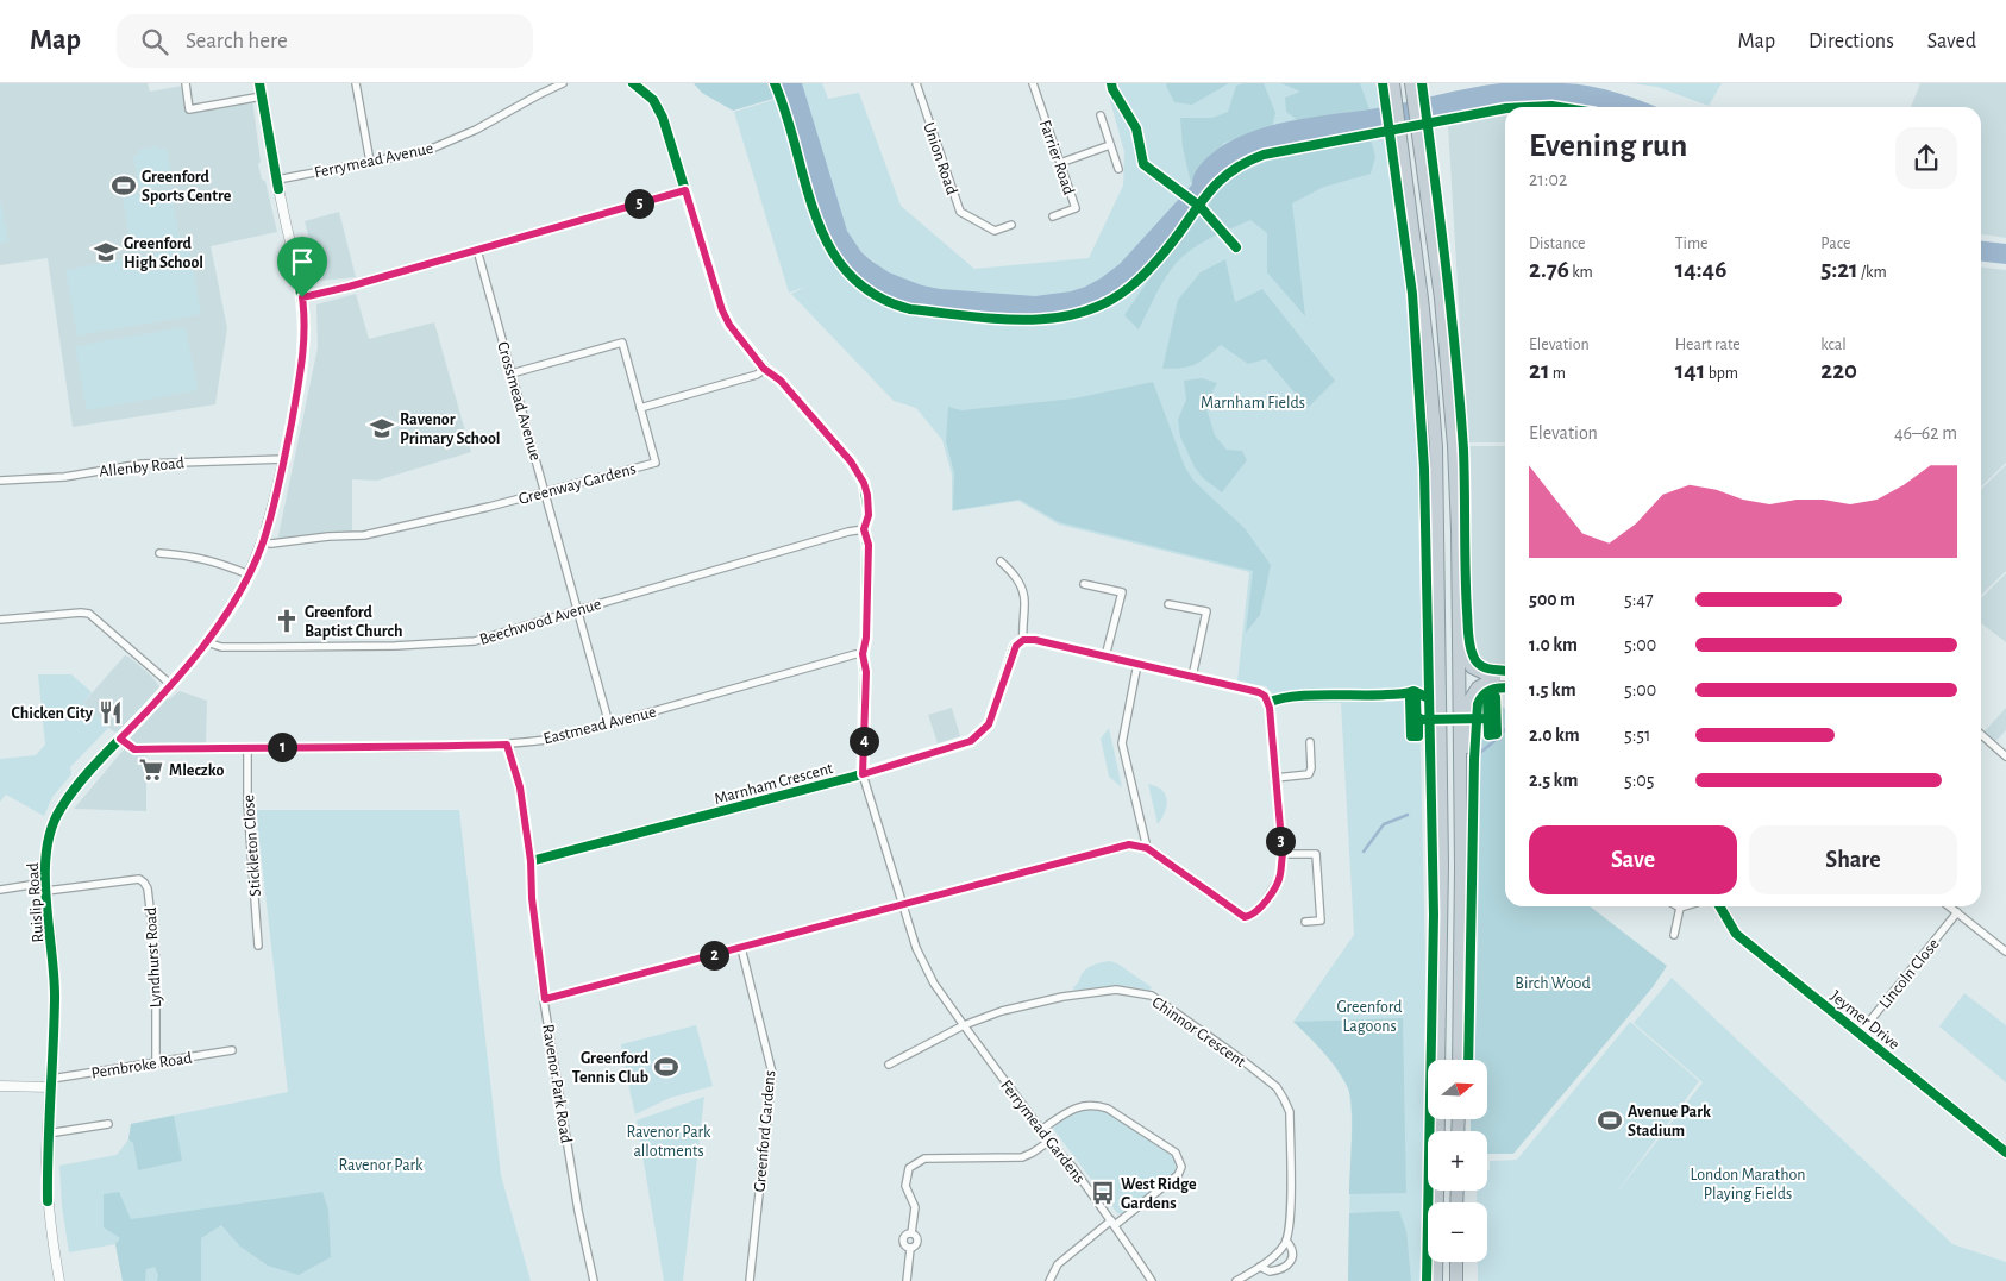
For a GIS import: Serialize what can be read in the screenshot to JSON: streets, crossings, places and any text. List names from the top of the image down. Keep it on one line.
{"streets":{"main road":["Ruislip Road"],"street":["Farrier Road","Union Road","Ferrymead Avenue","Crossmead Avenue","Allenby Road","Greenway Gardens","Beechwood Avenue","Eastmead Avenue","Marnham Crescent","Stickleton Close","Lyndhurst Road","Lincoln Close","Jeymer Drive","Chinnor Crescent","Pembroke Road","Ravenor Park Road","Greenford Gardens","Ferrymead Gardens"]},"crossings":[["Ferrymead Avenue","Ruislip Road"],["Crossmead Avenue","Greenway Gardens"],["Crossmead Avenue","Beechwood Avenue"],["Crossmead Avenue","Eastmead Avenue"],["Allenby Road","Ruislip Road"],["Greenway Gardens","Ruislip Road"],["Beechwood Avenue","Ruislip Road"],["Eastmead Avenue","Stickleton Close"],["Eastmead Avenue","Ruislip Road"],["Eastmead Avenue","Ravenor Park Road"],["Marnham Crescent","Ravenor Park Road"],["Ruislip Road","Lyndhurst Road"],["Ruislip Road","Pembroke Road"],["Lyndhurst Road","Pembroke Road"],["Lincoln Close","Jeymer Drive"],["Chinnor Crescent","Ferrymead Gardens"]],"parks":["Marnham Fields","Birch Wood","Greenford Lagoons","Ravenor Park allotments","Ravenor Park","London Marathon Playing Fields"],"places":{"sports":["Greenford Sports Centre","Greenford Tennis Club","Avenue Park Stadium"],"school or university":["Greenford High School","Ravenor Primary School"],"church":["Greenford Baptist Church"],"restaurant":["Chicken City"],"supermarket":["Mleczko"],"bus stop":["West Ridge Gardens"]},"north":"right","page":{"header":"Map","search":"Search here","nav":["Map","Directions","Saved"],"heading":["Evening run","21:02"],"pins":["5","4","1","3","2"],"stats":[["Distance","2.76 km"],["Time","14:46"],["Pace","5:21 /km"],["Elevation","21 m"],["Heart rate","141 bpm"],["kcal","220"]],"chart":["Elevation","46–62 m"],"list":[{"name":"500 m","note":"5:47"},{"name":"1.0 km","note":"5:00"},{"name":"1.5 km","note":"5:00"},{"name":"2.0 km","note":"5:51"},{"name":"2.5 km","note":"5:05"}],"buttons":["Save","Share"],"map_buttons":["+","−"]}}
